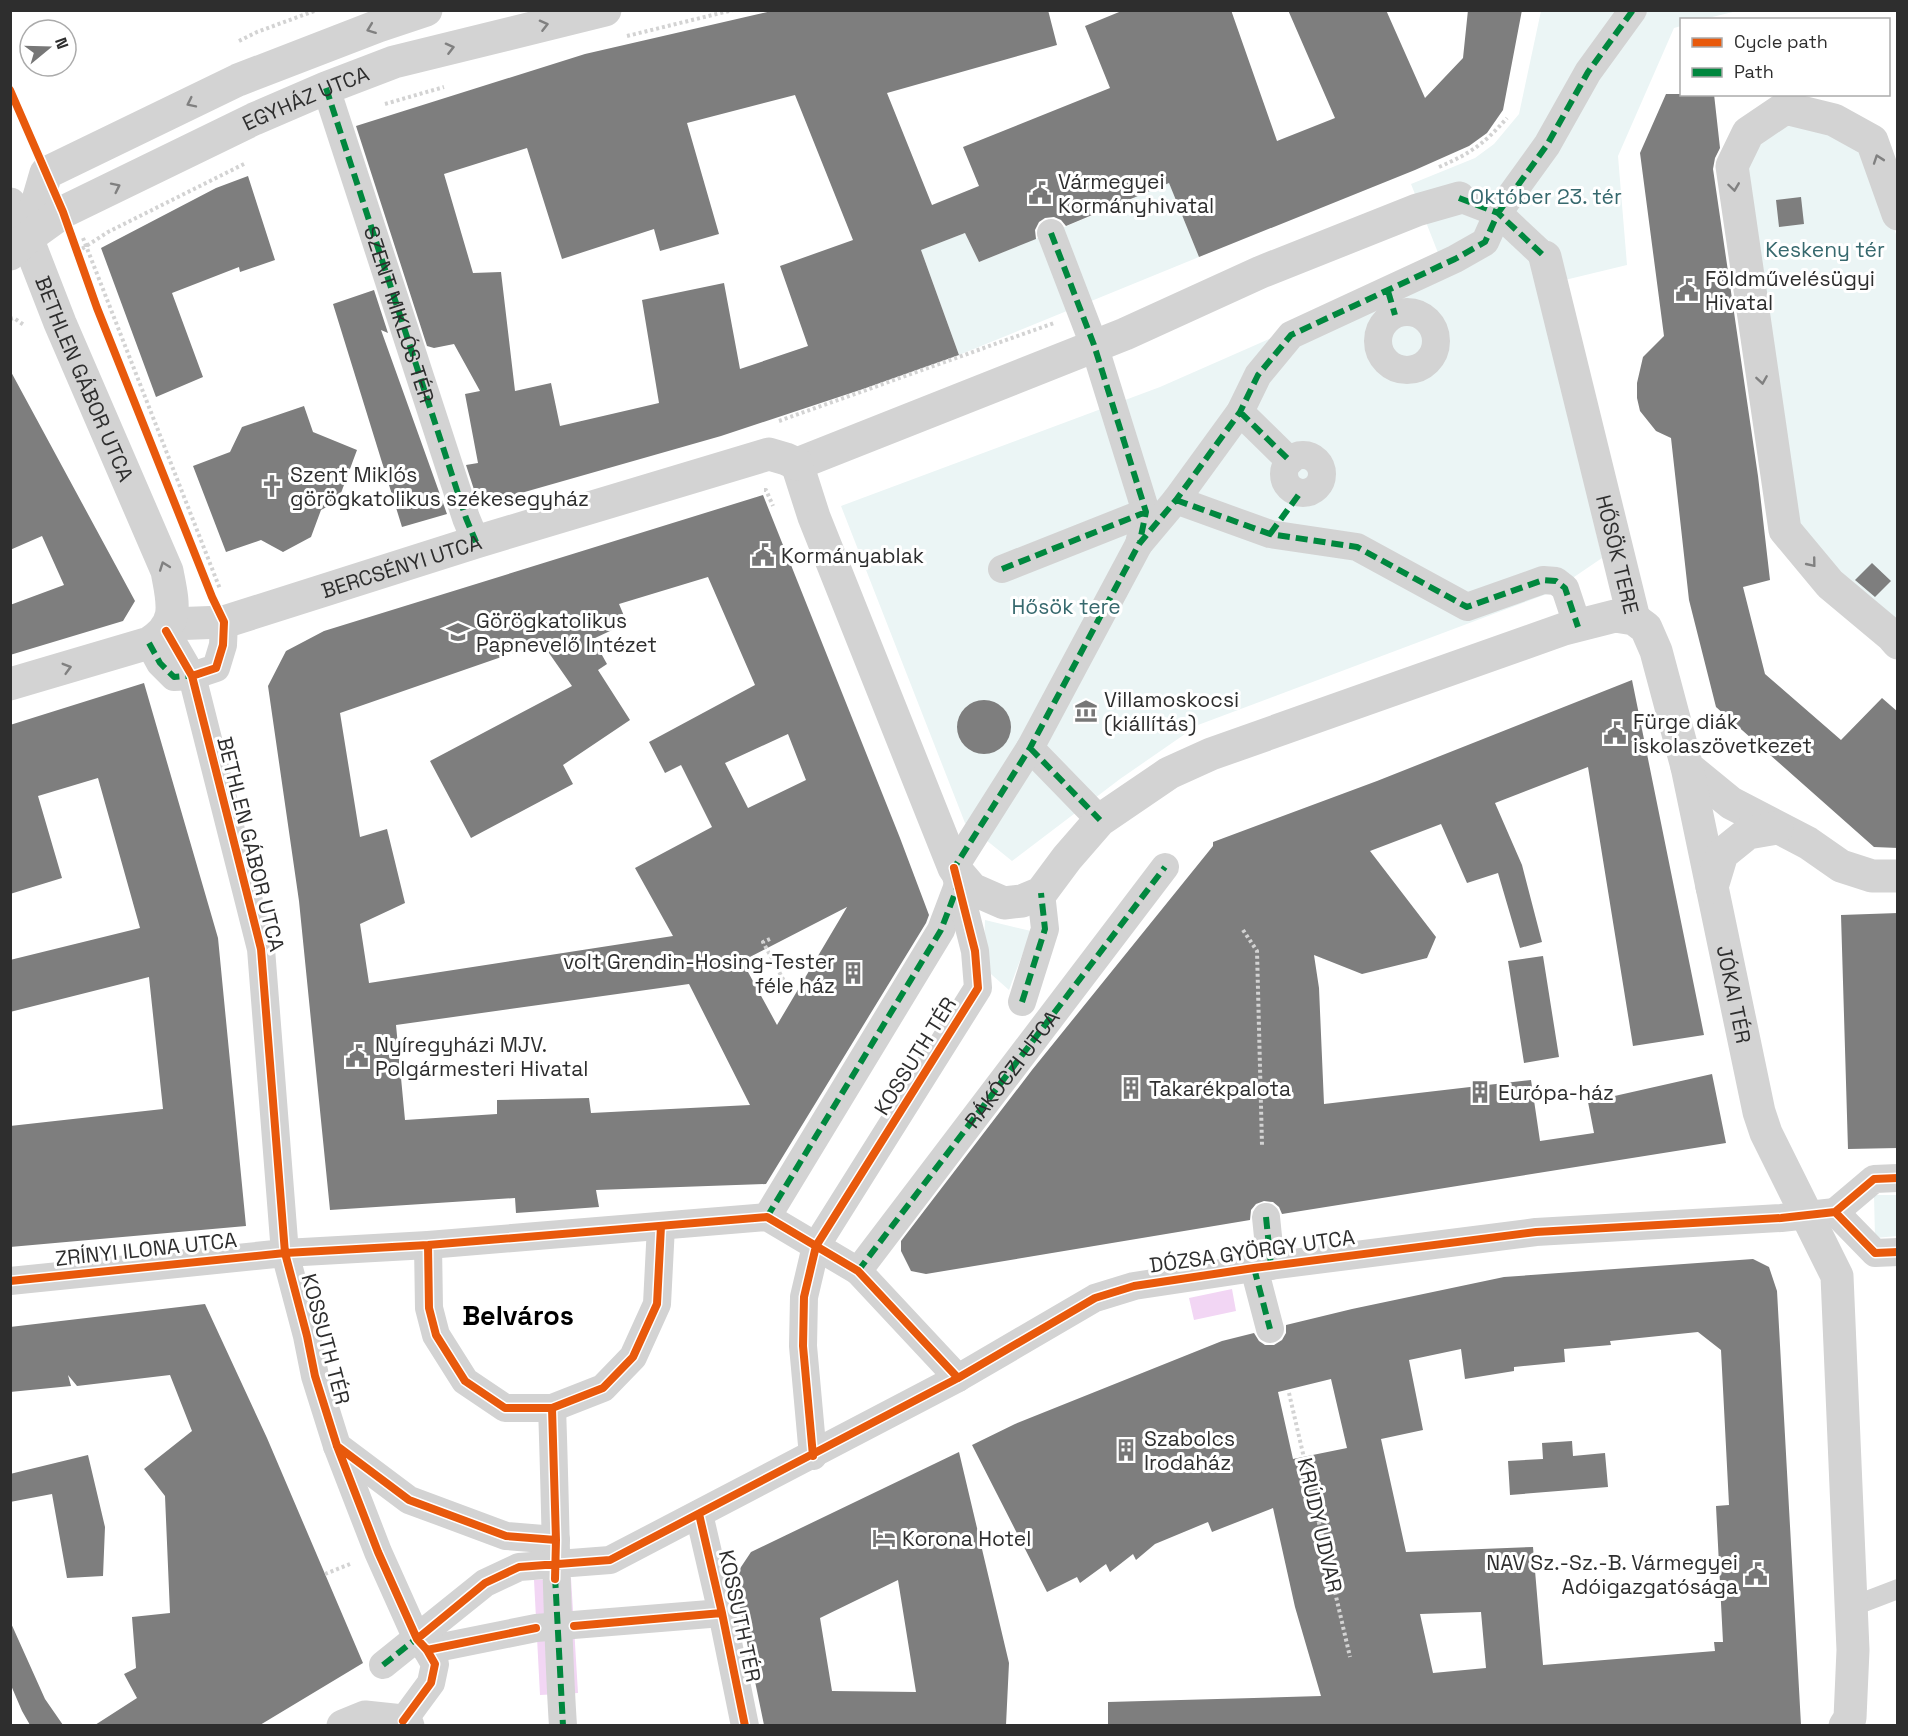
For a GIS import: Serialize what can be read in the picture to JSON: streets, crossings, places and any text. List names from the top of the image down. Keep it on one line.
{"streets":{"street":["EGYHÁZ UTCA","SZENT MIKLÓS TÉR","BETHLEN GÁBOR UTCA","HŐSÖK TERE","BERCSÉNYI UTCA","JÓKAI TÉR","KOSSUTH TÉR","RÁKÓCZI UTCA","ZRÍNYI ILONA UTCA","DÓZSA GYÖRGY UTCA"],"path":["KRÚDY UDVAR"]},"crossings":[["EGYHÁZ UTCA","SZENT MIKLÓS TÉR"],["EGYHÁZ UTCA","BETHLEN GÁBOR UTCA"],["SZENT MIKLÓS TÉR","BERCSÉNYI UTCA"],["BETHLEN GÁBOR UTCA","BERCSÉNYI UTCA"],["BETHLEN GÁBOR UTCA","KOSSUTH TÉR"],["BETHLEN GÁBOR UTCA","ZRÍNYI ILONA UTCA"],["HŐSÖK TERE","BERCSÉNYI UTCA"],["HŐSÖK TERE","JÓKAI TÉR"],["JÓKAI TÉR","DÓZSA GYÖRGY UTCA"],["KOSSUTH TÉR","ZRÍNYI ILONA UTCA"],["KOSSUTH TÉR","DÓZSA GYÖRGY UTCA"]],"one_way":["BETHLEN GÁBOR UTCA"],"districts":["Belváros"],"parks":["Október 23. tér","Keskeny tér","Hősök tere"],"places":{"public building":["Vármegyei Kormányhivatal","Földművelésügyi Hivatal","Kormányablak","Fürge diák iskolaszövetkezet","Nyíregyházi MJV. Polgármesteri Hivatal","NAV Sz.-Sz.-B. Vármegyei Adóigazgatósága"],"church":["Szent Miklós görögkatolikus székesegyház"],"school or university":["Görögkatolikus Papnevelő Intézet"],"museum":["Villamoskocsi (kiállítás)"],"building":["volt Grendin-Hosing-Tester féle ház","Takarékpalota","Európa-ház","Szabolcs Irodaház"],"hotel":["Korona Hotel"]},"legend":["Cycle path","Path"],"north":"right"}
